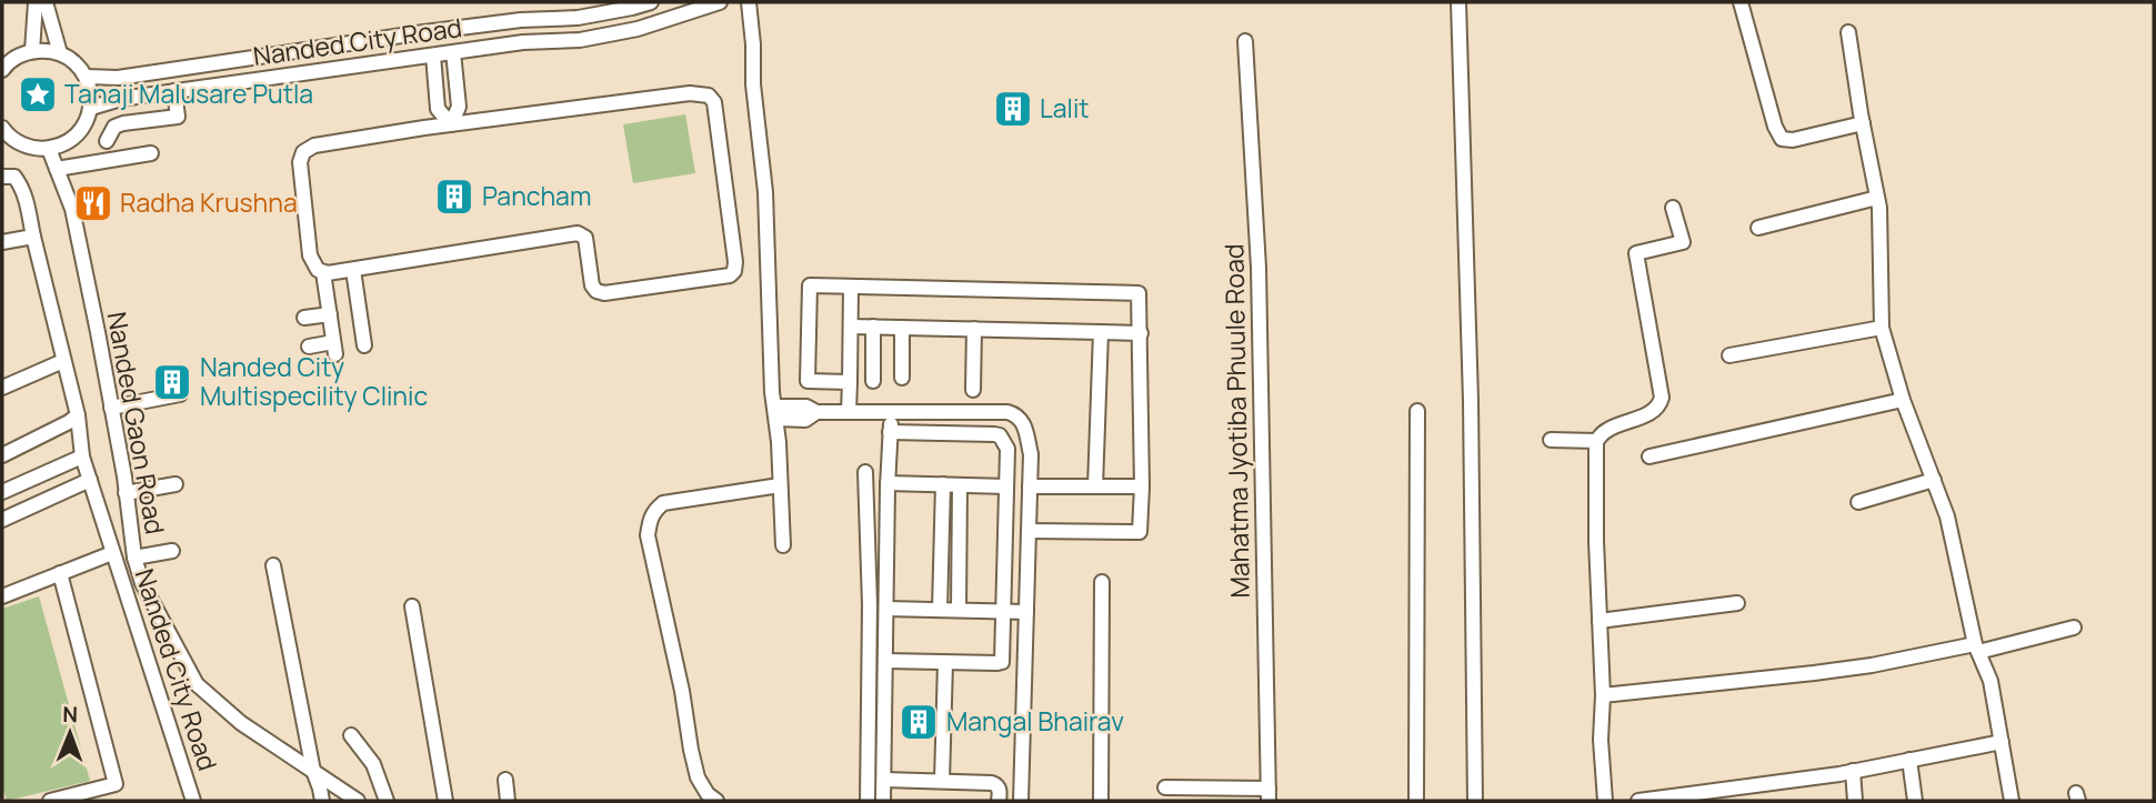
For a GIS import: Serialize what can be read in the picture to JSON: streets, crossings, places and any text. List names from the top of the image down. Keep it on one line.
{"streets":{"street":["Nanded City Road","Mahatma Jyotiba Phuule Road","Nanded Gaon Road"]},"places":{"place":["Tanaji Malusare Putla"],"building":["Lalit","Pancham","Nanded City Multispecility Clinic","Mangal Bhairav"],"restaurant":["Radha Krushna"]},"north":"top"}
